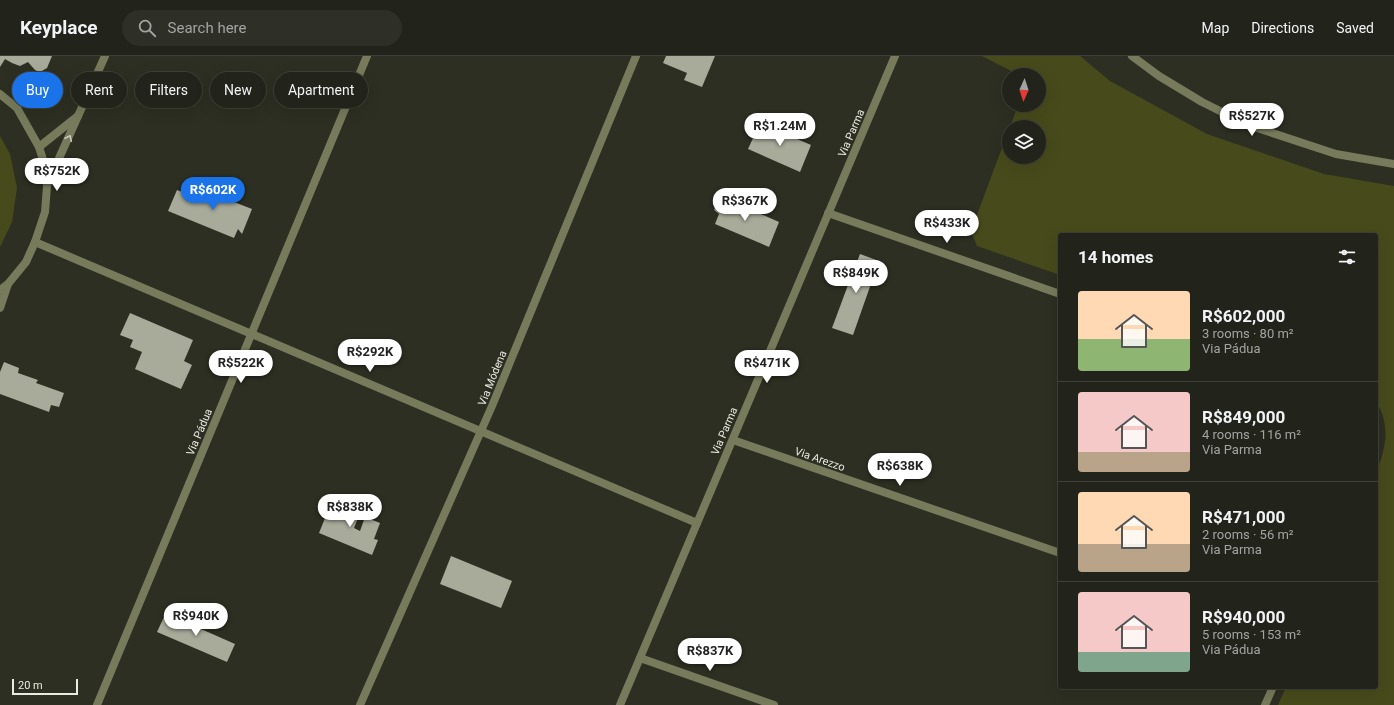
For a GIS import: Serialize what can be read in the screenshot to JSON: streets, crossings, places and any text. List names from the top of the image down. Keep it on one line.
{"streets":{"street":["Via Parma","Via Módena","Via Pádua","Via Arezzo"]},"crossings":[["Via Parma","Via Arezzo"]],"scale_bar":"20 m","north":"bottom","page":{"header":"Keyplace","search":"Search here","nav":["Map","Directions","Saved"],"chip":["Buy","Rent","Filters","New","Apartment"],"price":["R$527K","R$1.24M","R$752K","R$602K","R$367K","R$433K","R$849K","R$292K","R$522K","R$471K","R$638K","R$838K","R$940K","R$837K"],"heading":"14 homes","list":[{"name":"R$602,000","note":"3 rooms · 80 m² · Via Pádua"},{"name":"R$849,000","note":"4 rooms · 116 m² · Via Parma"},{"name":"R$471,000","note":"2 rooms · 56 m² · Via Parma"},{"name":"R$940,000","note":"5 rooms · 153 m² · Via Pádua"}],"scale":"20 m"}}
